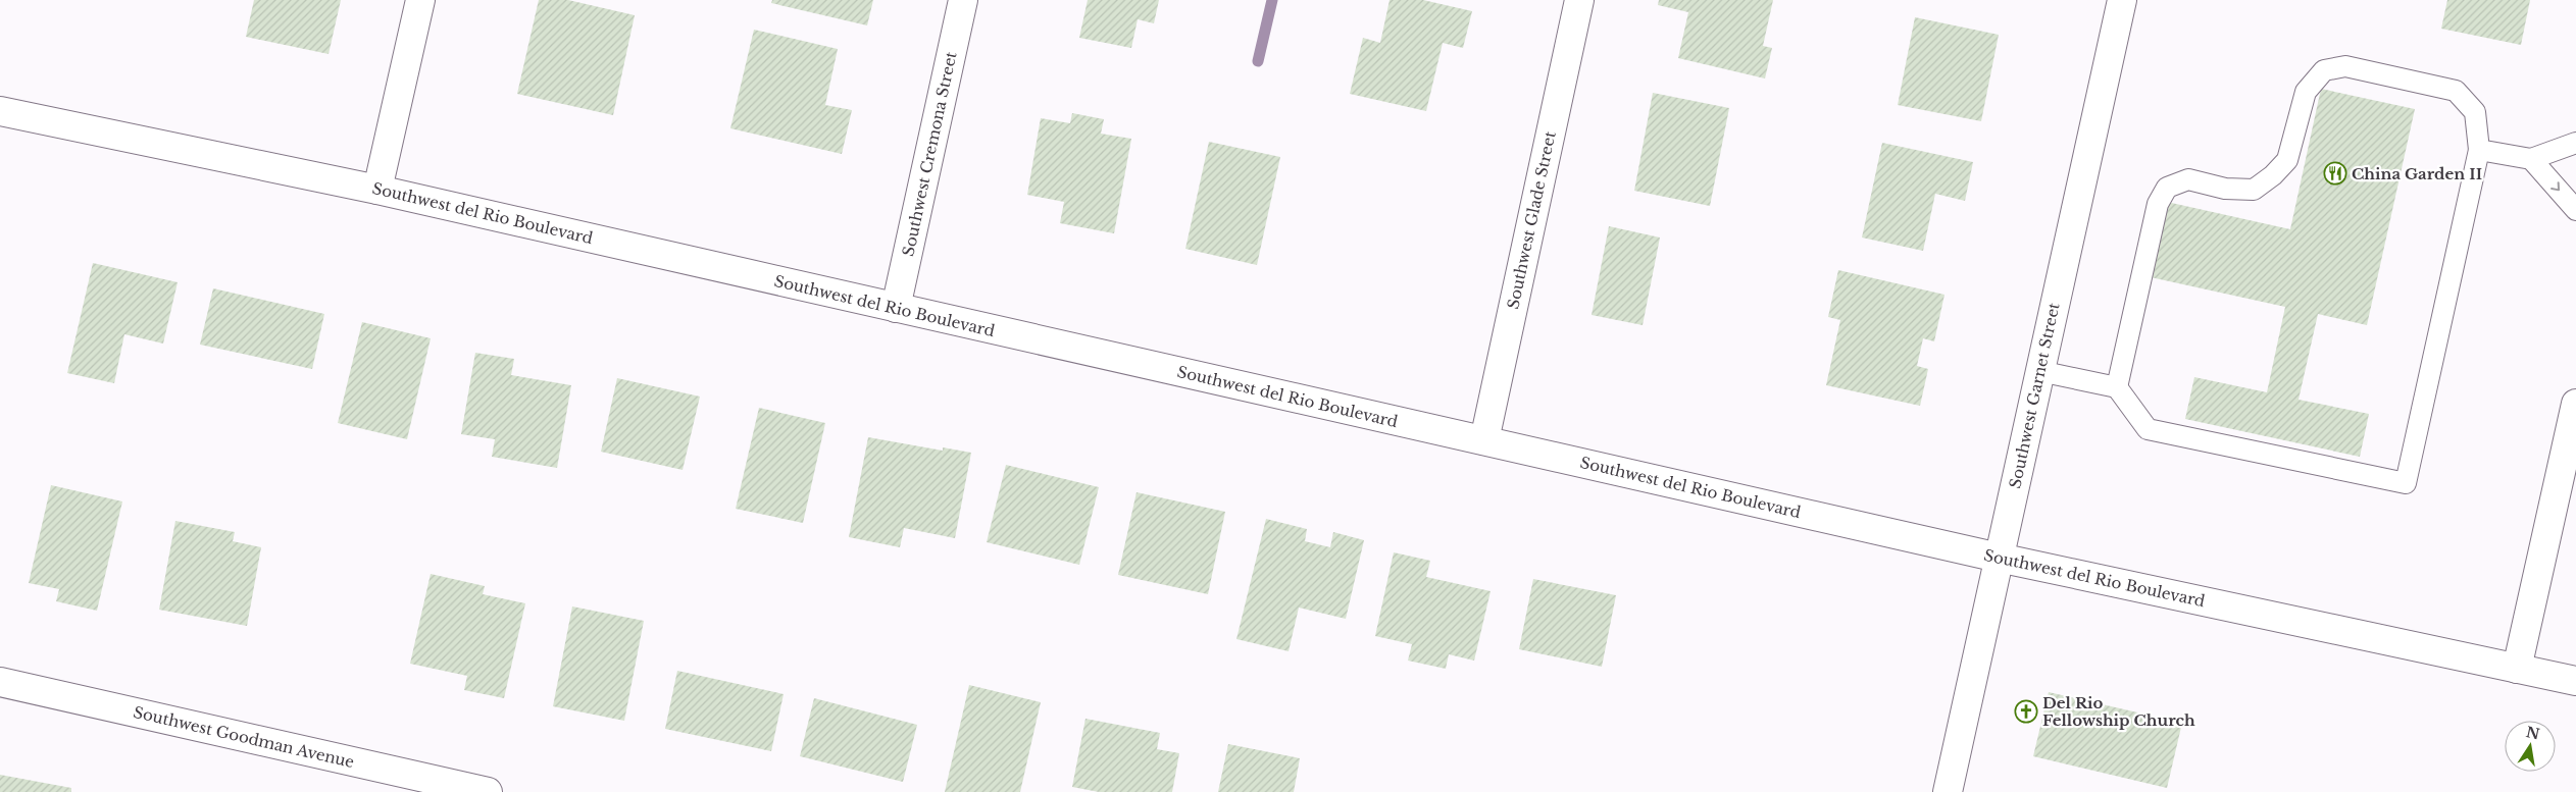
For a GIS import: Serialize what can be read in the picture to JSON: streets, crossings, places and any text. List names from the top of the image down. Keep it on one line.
{"streets":{"street":["Southwest Cremona Street","Southwest del Rio Boulevard","Southwest Glade Street","Southwest Garnet Street","Southwest Goodman Avenue"]},"crossings":[["Southwest Cremona Street","Southwest del Rio Boulevard"],["Southwest del Rio Boulevard","Southwest Glade Street"],["Southwest del Rio Boulevard","Southwest Garnet Street"]],"places":{"restaurant":["China Garden II"],"church":["Del Rio Fellowship Church"]},"north":"top"}
